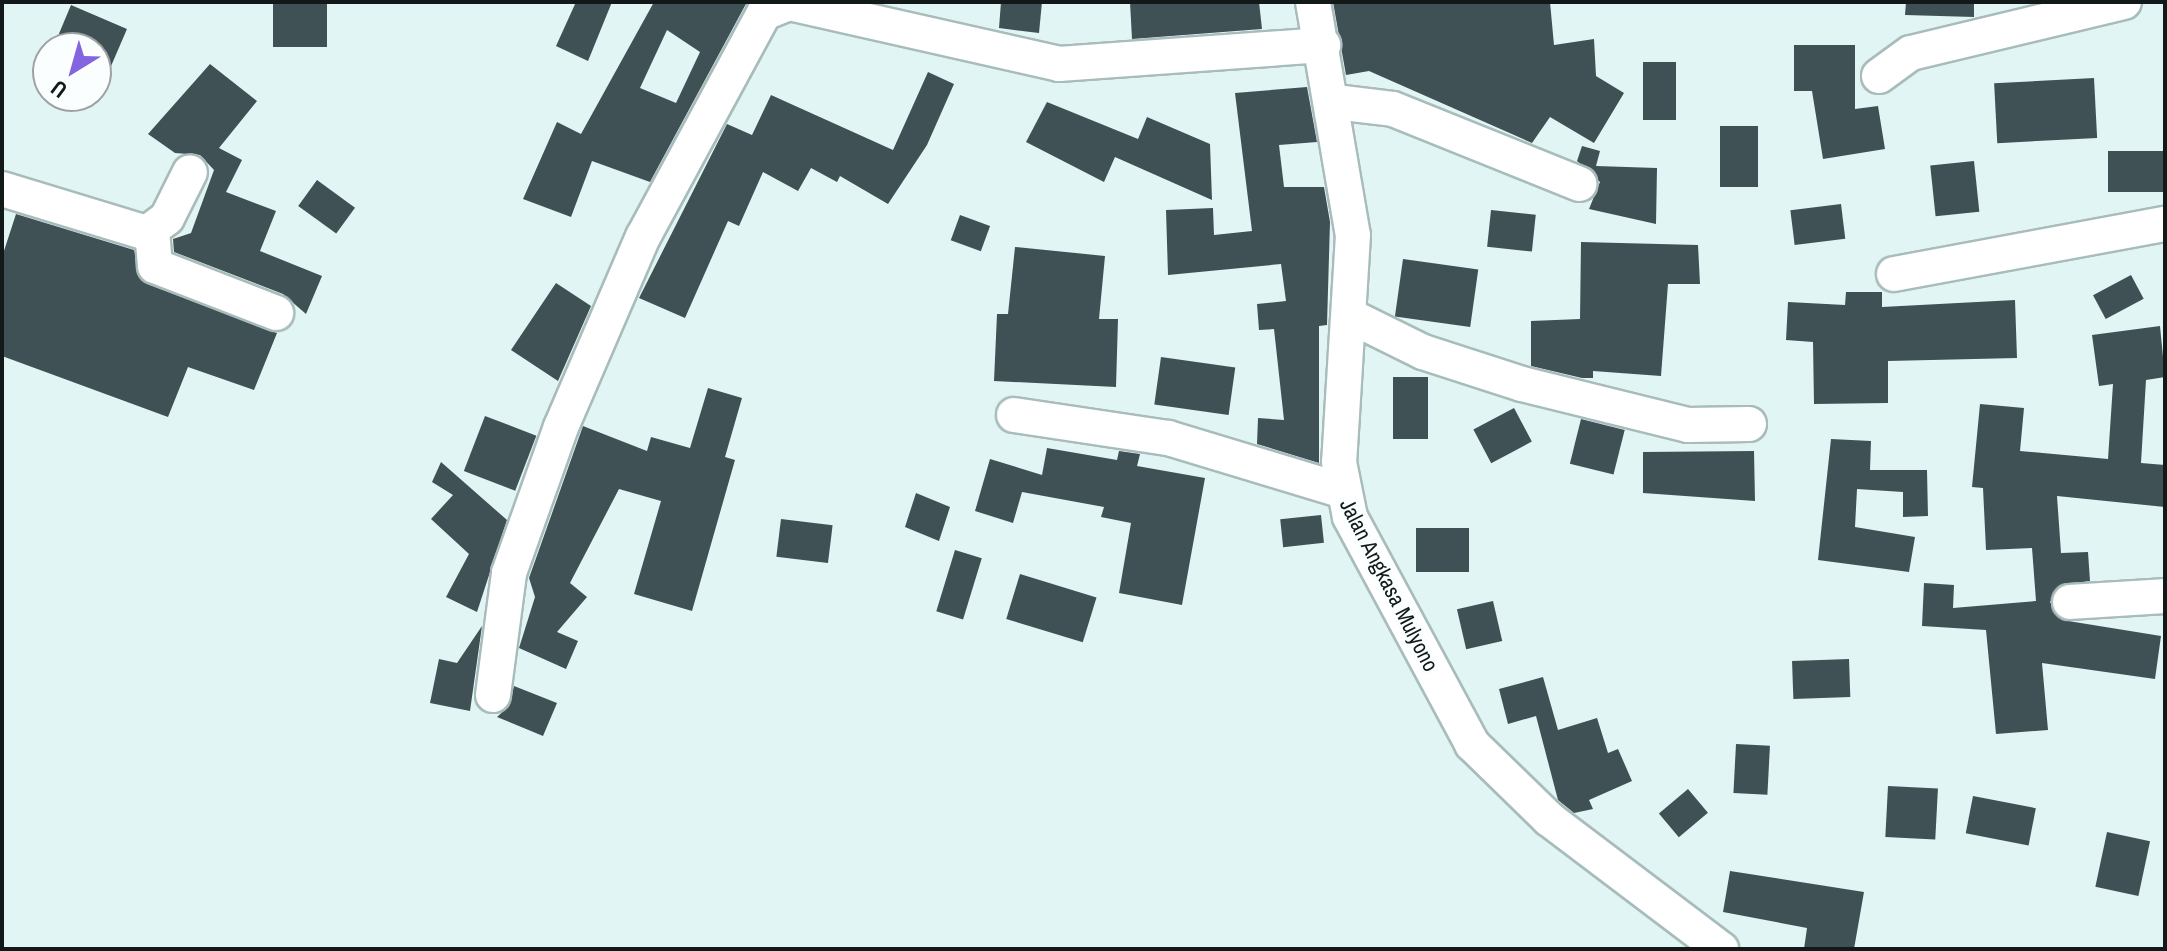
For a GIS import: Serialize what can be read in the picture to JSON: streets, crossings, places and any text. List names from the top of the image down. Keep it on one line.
{"streets":{"street":["Jalan Angkasa Mulyono"]},"north":"bottom left"}
